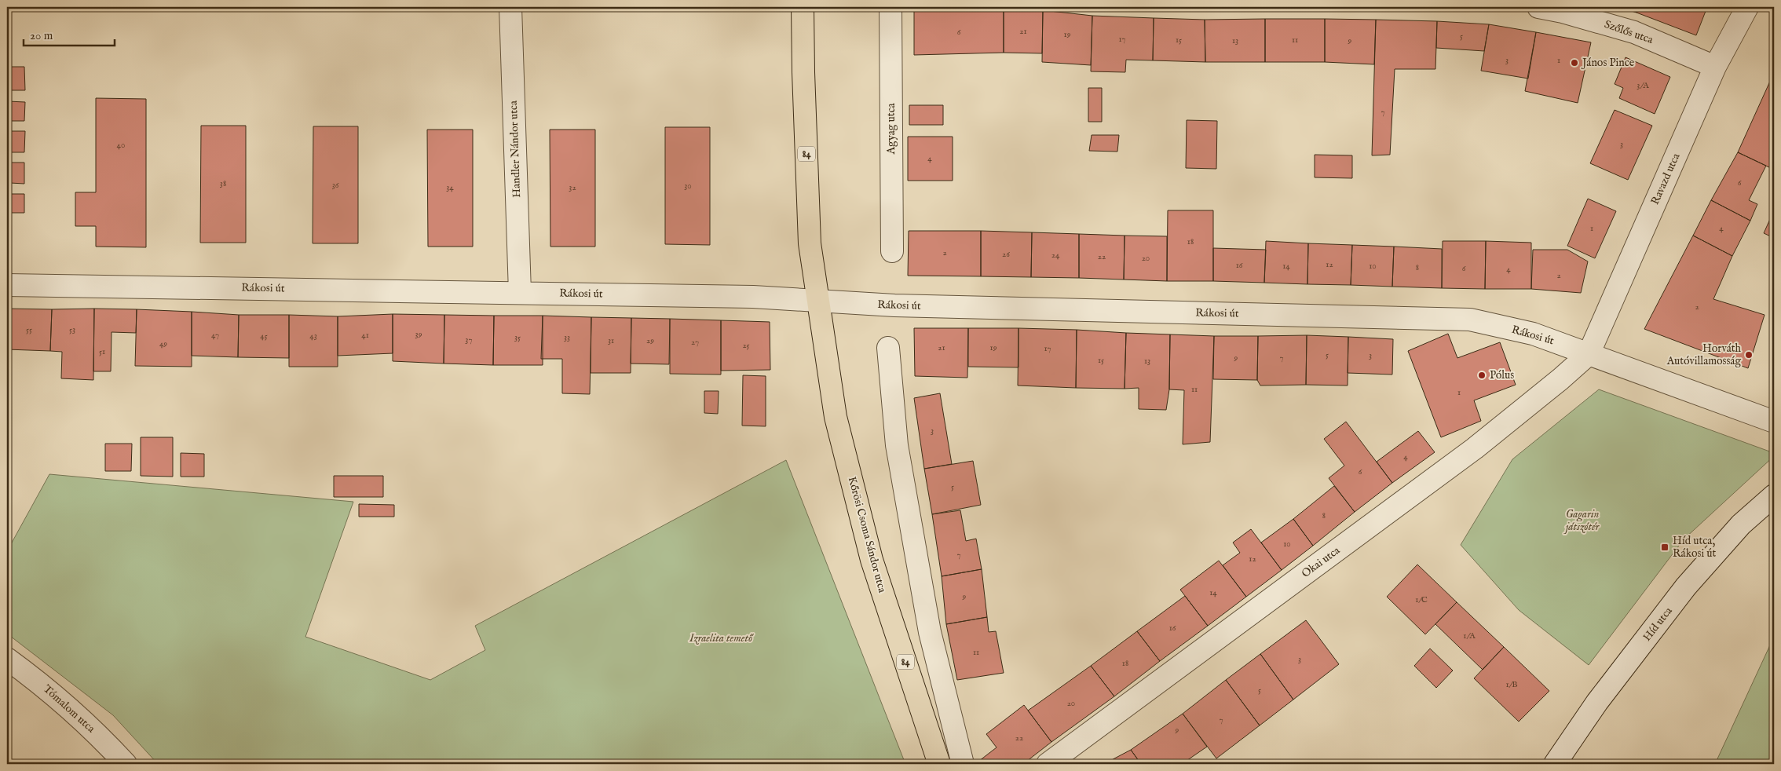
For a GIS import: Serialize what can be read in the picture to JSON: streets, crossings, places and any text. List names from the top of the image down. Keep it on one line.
{"streets":{"main road":["84","Kőrösi Csoma Sándor utca"],"street":["Szőlős utca","Agyag utca","Handler Nándor utca","Ravazd utca","Rákosi út","Okai utca","Híd utca","Tómalom utca"]},"crossings":[["Szőlős utca","Ravazd utca"],["Handler Nándor utca","Rákosi út"],["84","Rákosi út"],["84","Kőrösi Csoma Sándor utca"],["Ravazd utca","Rákosi út"],["Ravazd utca","Okai utca"],["Rákosi út","Kőrösi Csoma Sándor utca"],["Rákosi út","Okai utca"]],"parks":["Gagarin játszótér","Izraelita temető"],"places":{"other":["János Pince","Horváth Autóvillamosság","Pólus"],"transit":["Híd utca, Rákosi út"]},"house_numbers":["21","6","19","5","17","15","11","13","9","3","1","3/A","7","3","40","4","6","38","36","30","34","32","1","4","18","2","26","24","22","20","12","16","14","10","8","6","4","2","2","55","53","39","47","41","45","43","35","33","37","31","29","27","49","25","21","19","17","51","5","3","9","7","15","13","11","1","3","4","6","5","8","10","7","12","14","9","1/C","16","1/A","11","3","18","1/B","5","20","7","9","22"],"scale_bar":"20 m"}
